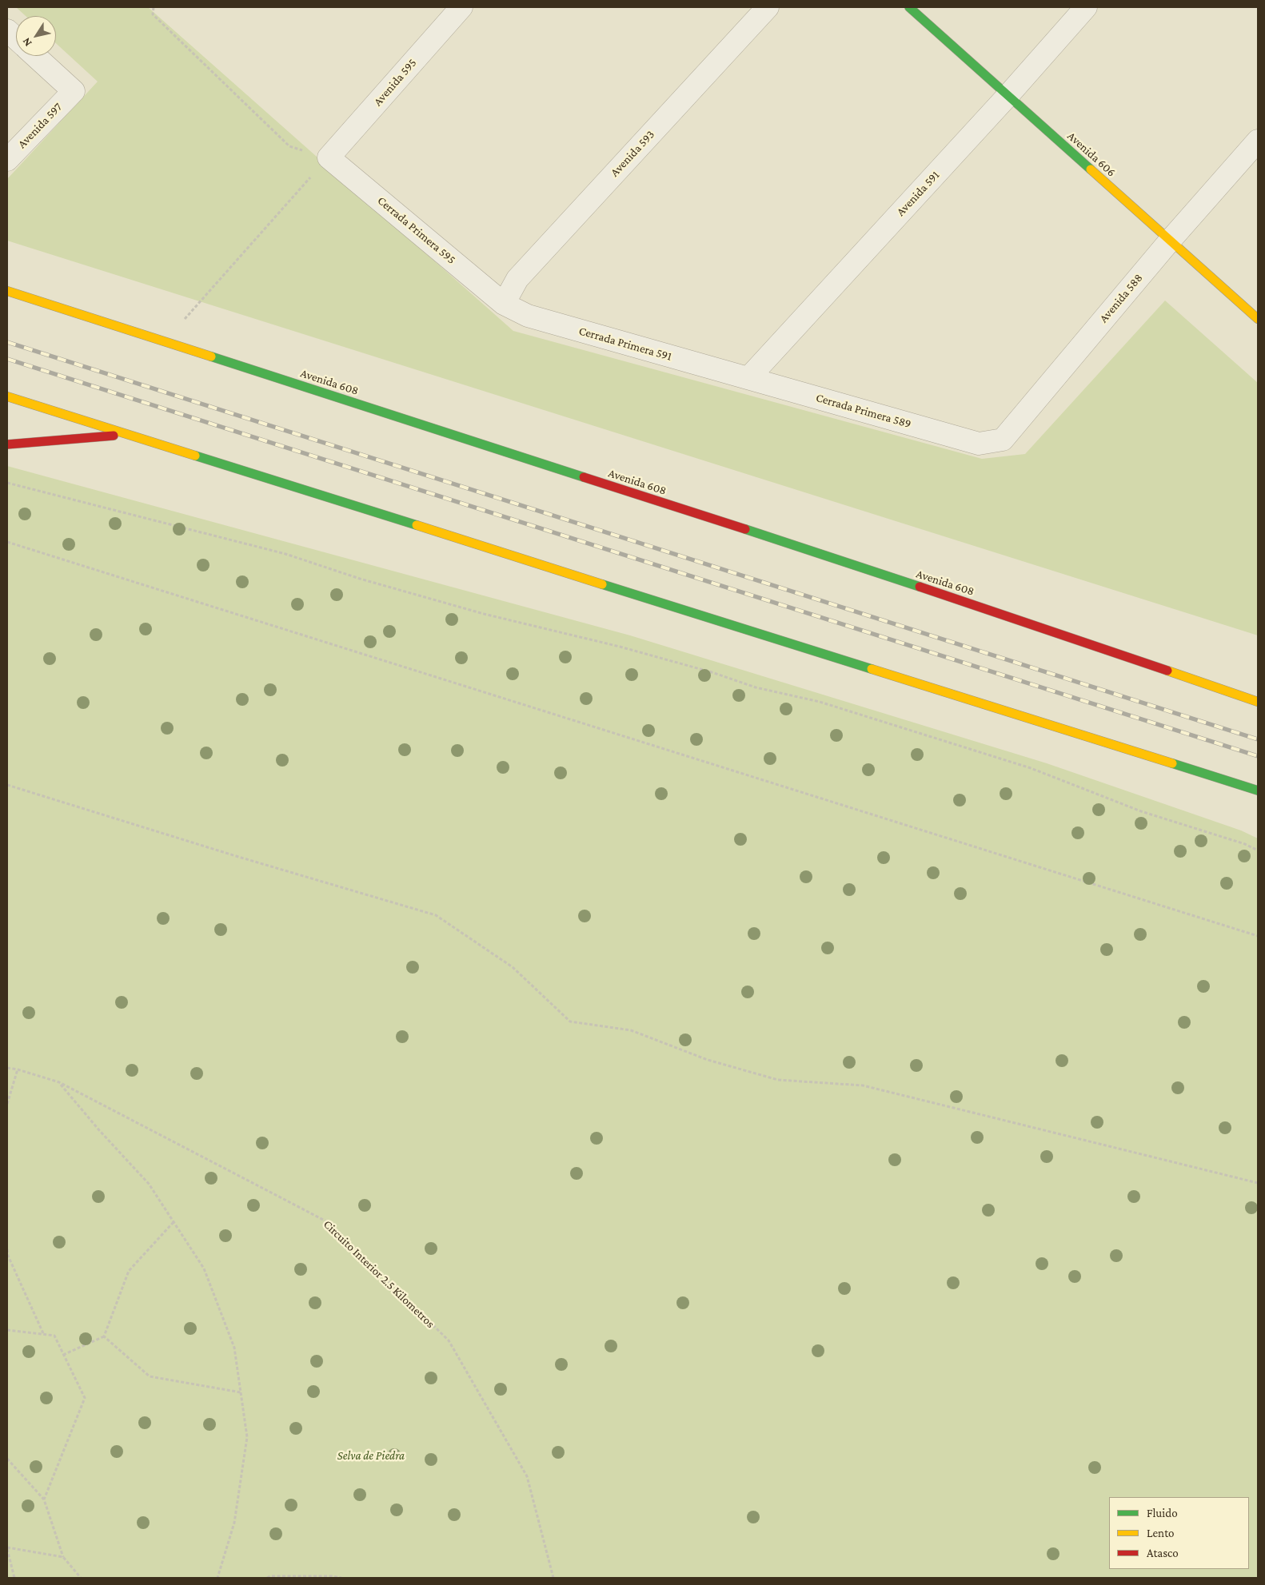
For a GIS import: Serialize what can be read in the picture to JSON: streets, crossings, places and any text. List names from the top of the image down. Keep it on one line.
{"streets":{"main road":["Avenida 606","Avenida 608"],"street":["Avenida 595","Avenida 597","Avenida 593","Avenida 591","Cerrada Primera 595","Avenida 588","Cerrada Primera 591","Cerrada Primera 589"],"path":["Circuito Interior 2.5 Kilometros"]},"crossings":[["Avenida 595","Cerrada Primera 595"],["Avenida 593","Cerrada Primera 595"],["Avenida 593","Cerrada Primera 591"],["Avenida 606","Avenida 591"],["Avenida 606","Avenida 588"],["Avenida 591","Cerrada Primera 591"],["Avenida 591","Cerrada Primera 589"],["Cerrada Primera 595","Cerrada Primera 591"],["Avenida 588","Cerrada Primera 589"],["Cerrada Primera 591","Cerrada Primera 589"]],"parks":["Selva de Piedra"],"legend":["Fluido","Lento","Atasco"],"north":"bottom left"}
